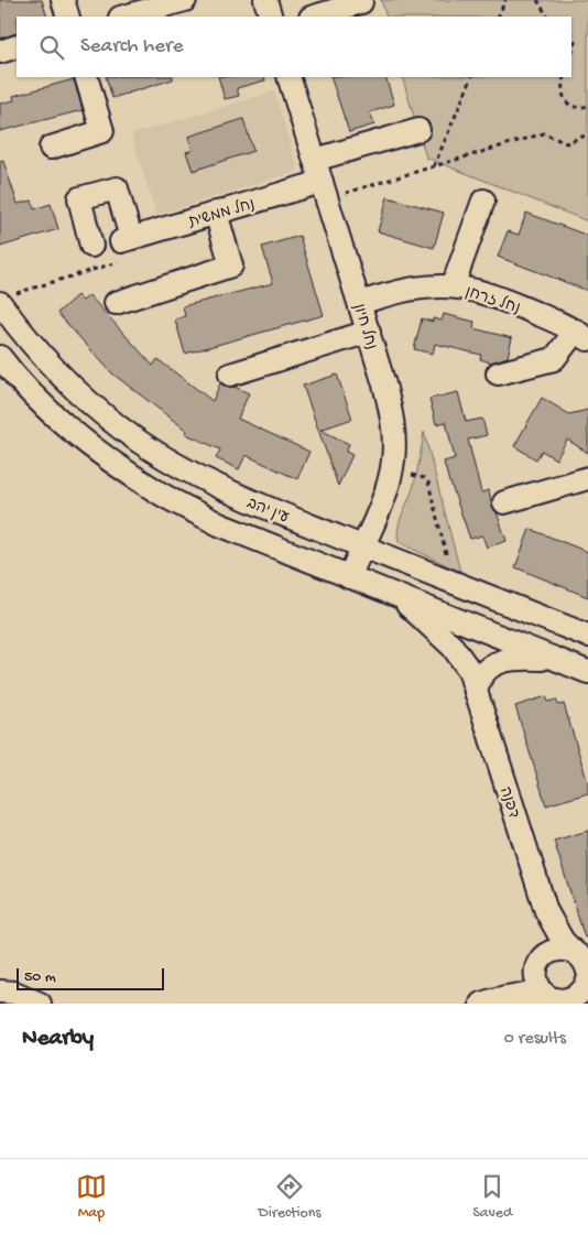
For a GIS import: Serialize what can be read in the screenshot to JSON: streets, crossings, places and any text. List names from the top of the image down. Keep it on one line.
{"streets":{"street":["נחל ממשית","נחל זרחן","נחל חיון","עין יהב","דפנה"]},"crossings":[["נחל ממשית","נחל חיון"],["נחל זרחן","נחל חיון"],["נחל חיון","עין יהב"]],"scale_bar":"50 m","page":{"search":"Search here","scale":"50 m","heading":["Nearby","0 results"],"nav":["Map","Directions","Saved"]}}
